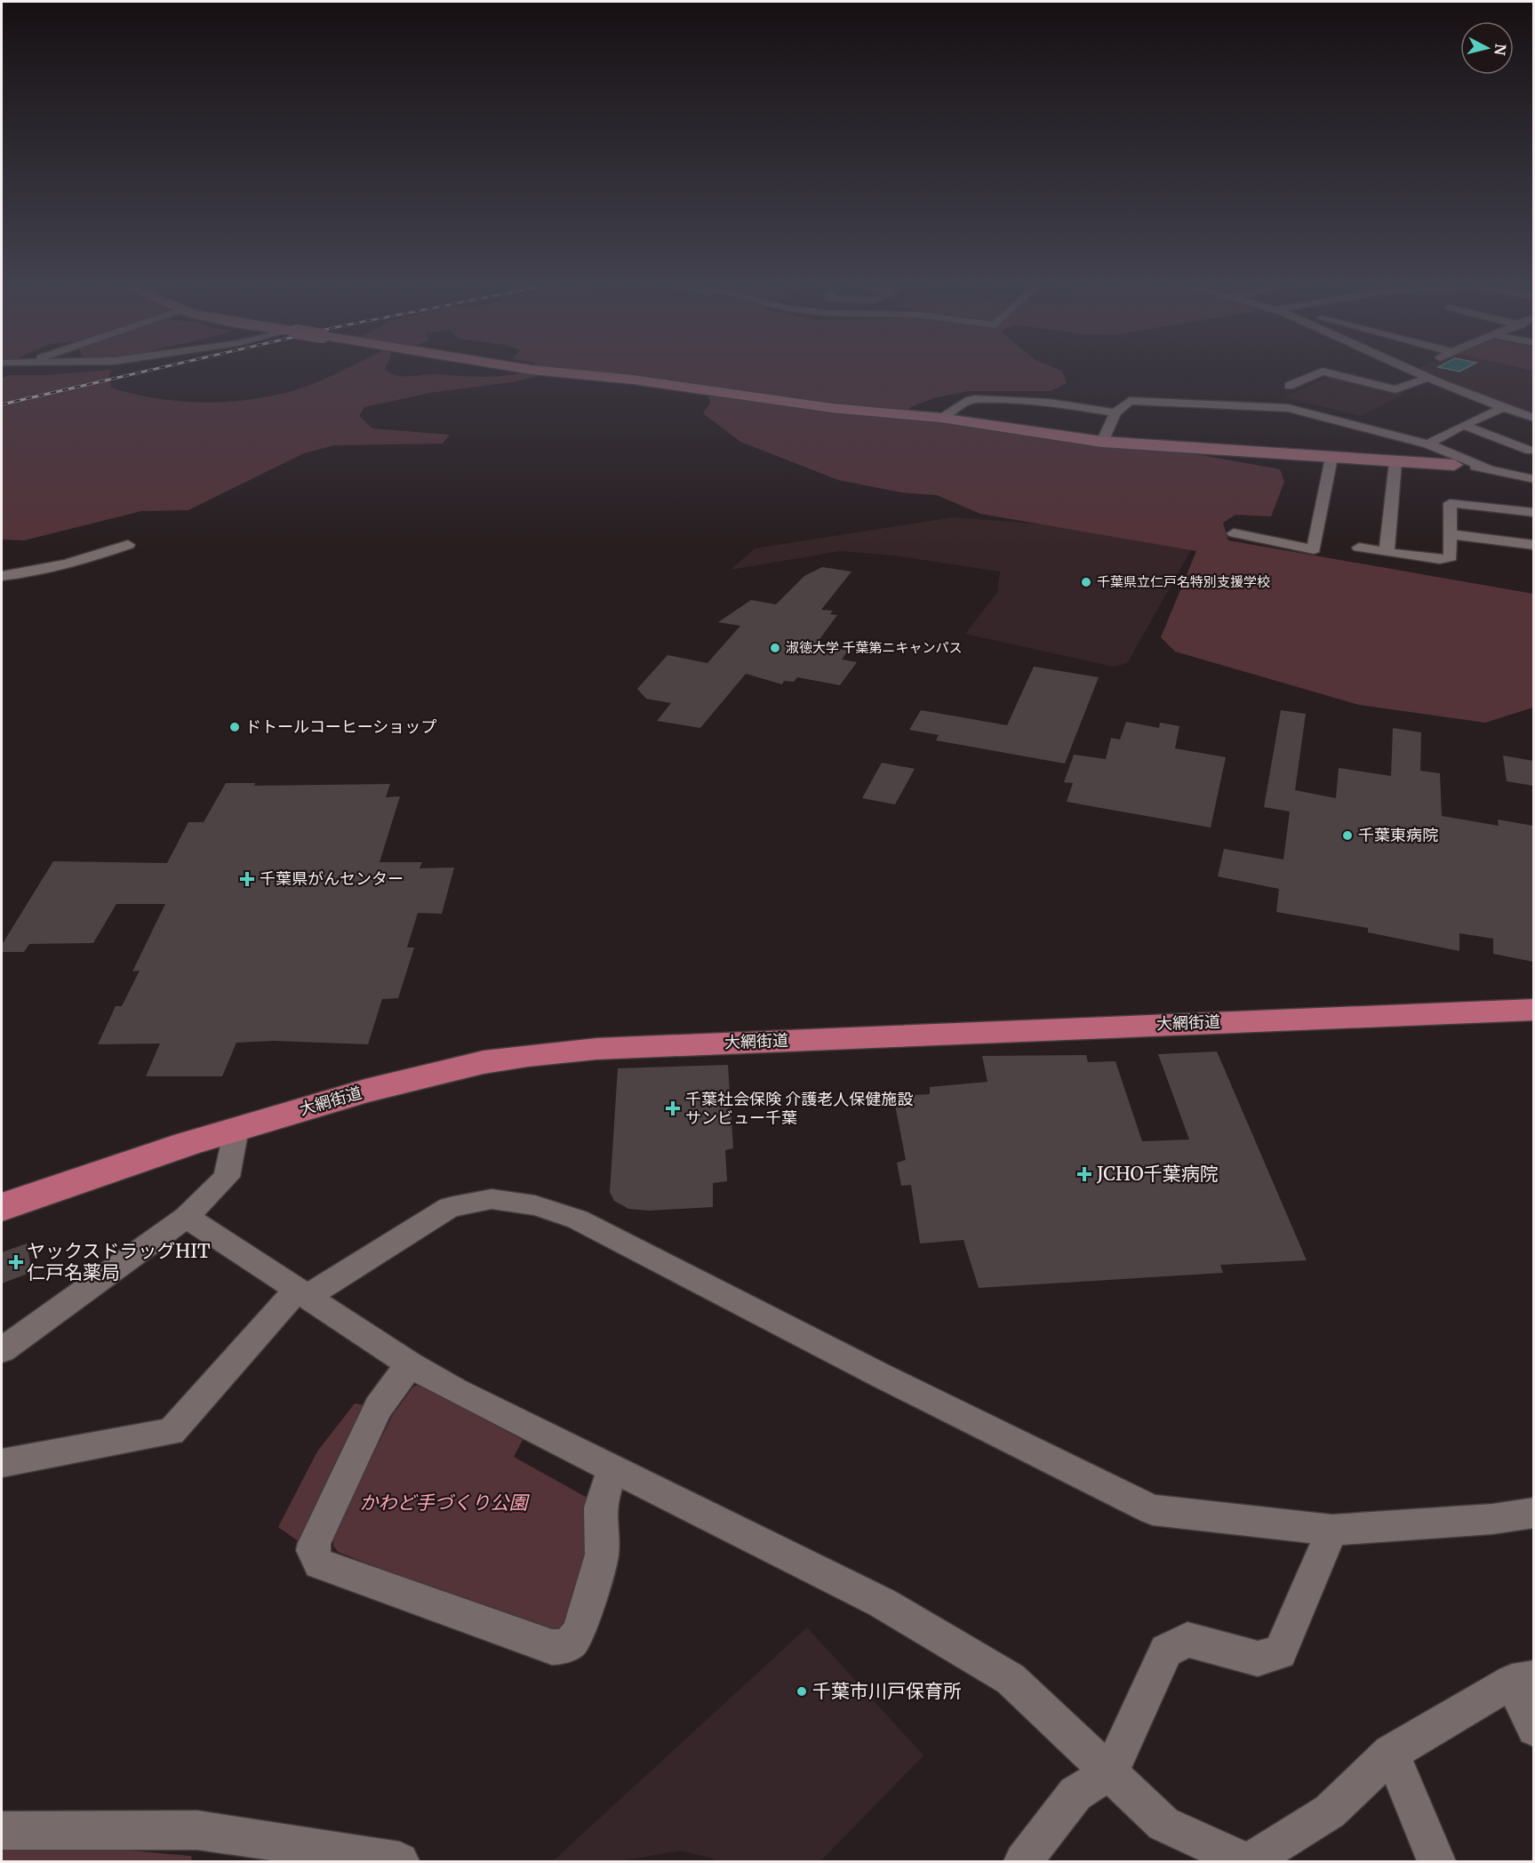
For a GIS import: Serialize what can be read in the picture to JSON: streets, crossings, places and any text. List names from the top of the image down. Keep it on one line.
{"streets":{"main road":["大網街道"]},"parks":["かわど手づくり公園"],"places":{"other":["千葉県立仁戸名特別支援学校","淑徳大学 千葉第ニキャンパス","ドトールコーヒーショップ","千葉東病院","千葉市川戸保育所"],"health":["千葉県がんセンター","千葉社会保険 介護老人保健施設 サンビュー千葉","JCHO千葉病院","ヤックスドラッグHIT 仁戸名薬局"]},"north":"right"}
